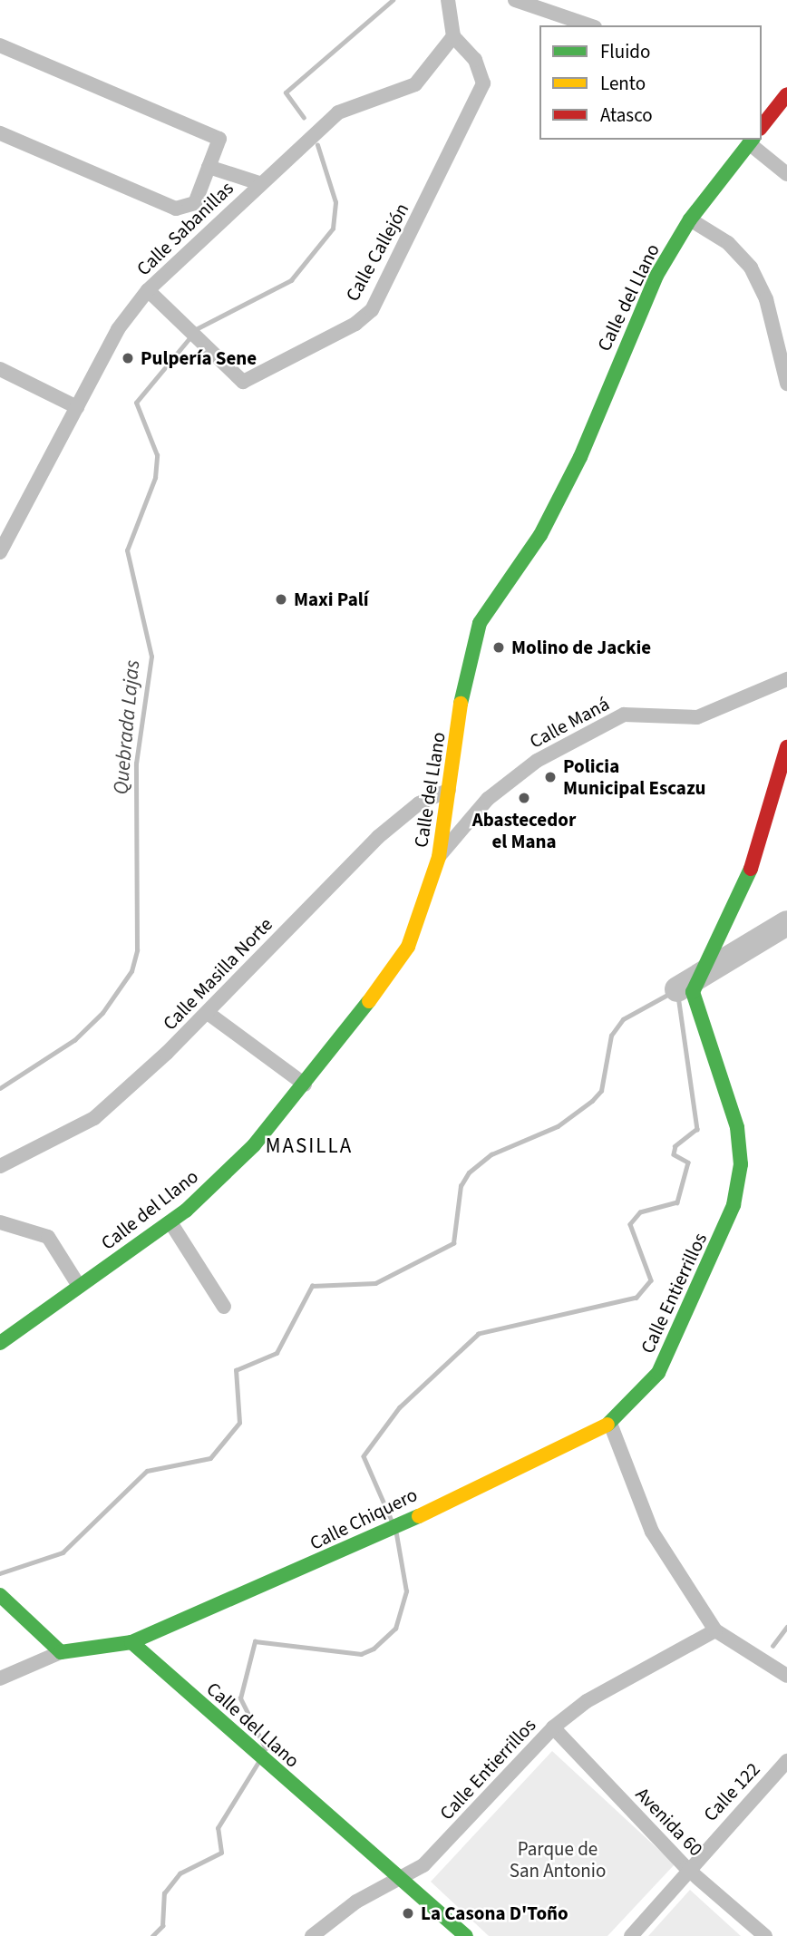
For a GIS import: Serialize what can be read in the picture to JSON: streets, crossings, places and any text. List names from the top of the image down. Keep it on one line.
{"streets":{"main road":["Calle del Llano","Calle Entierrillos","Calle Chiquero"],"street":["Calle Sabanillas","Calle Callejón","Calle Maná","Calle Masilla Norte","Calle 122","Avenida 60"]},"crossings":[["Calle Sabanillas","Calle Callejón"],["Calle del Llano","Calle Maná"],["Calle del Llano","Calle Masilla Norte"],["Calle del Llano","Calle Entierrillos"],["Calle del Llano","Calle Chiquero"],["Calle Entierrillos","Calle Chiquero"],["Calle Entierrillos","Avenida 60"],["Calle 122","Avenida 60"]],"districts":["MASILLA"],"water":["Quebrada Lajas"],"parks":["Parque de San Antonio"],"places":["Pulpería Sene","Maxi Palí","Molino de Jackie","Policia Municipal Escazu","Abastecedor el Mana","La Casona D'Toño"],"legend":["Fluido","Lento","Atasco"]}
